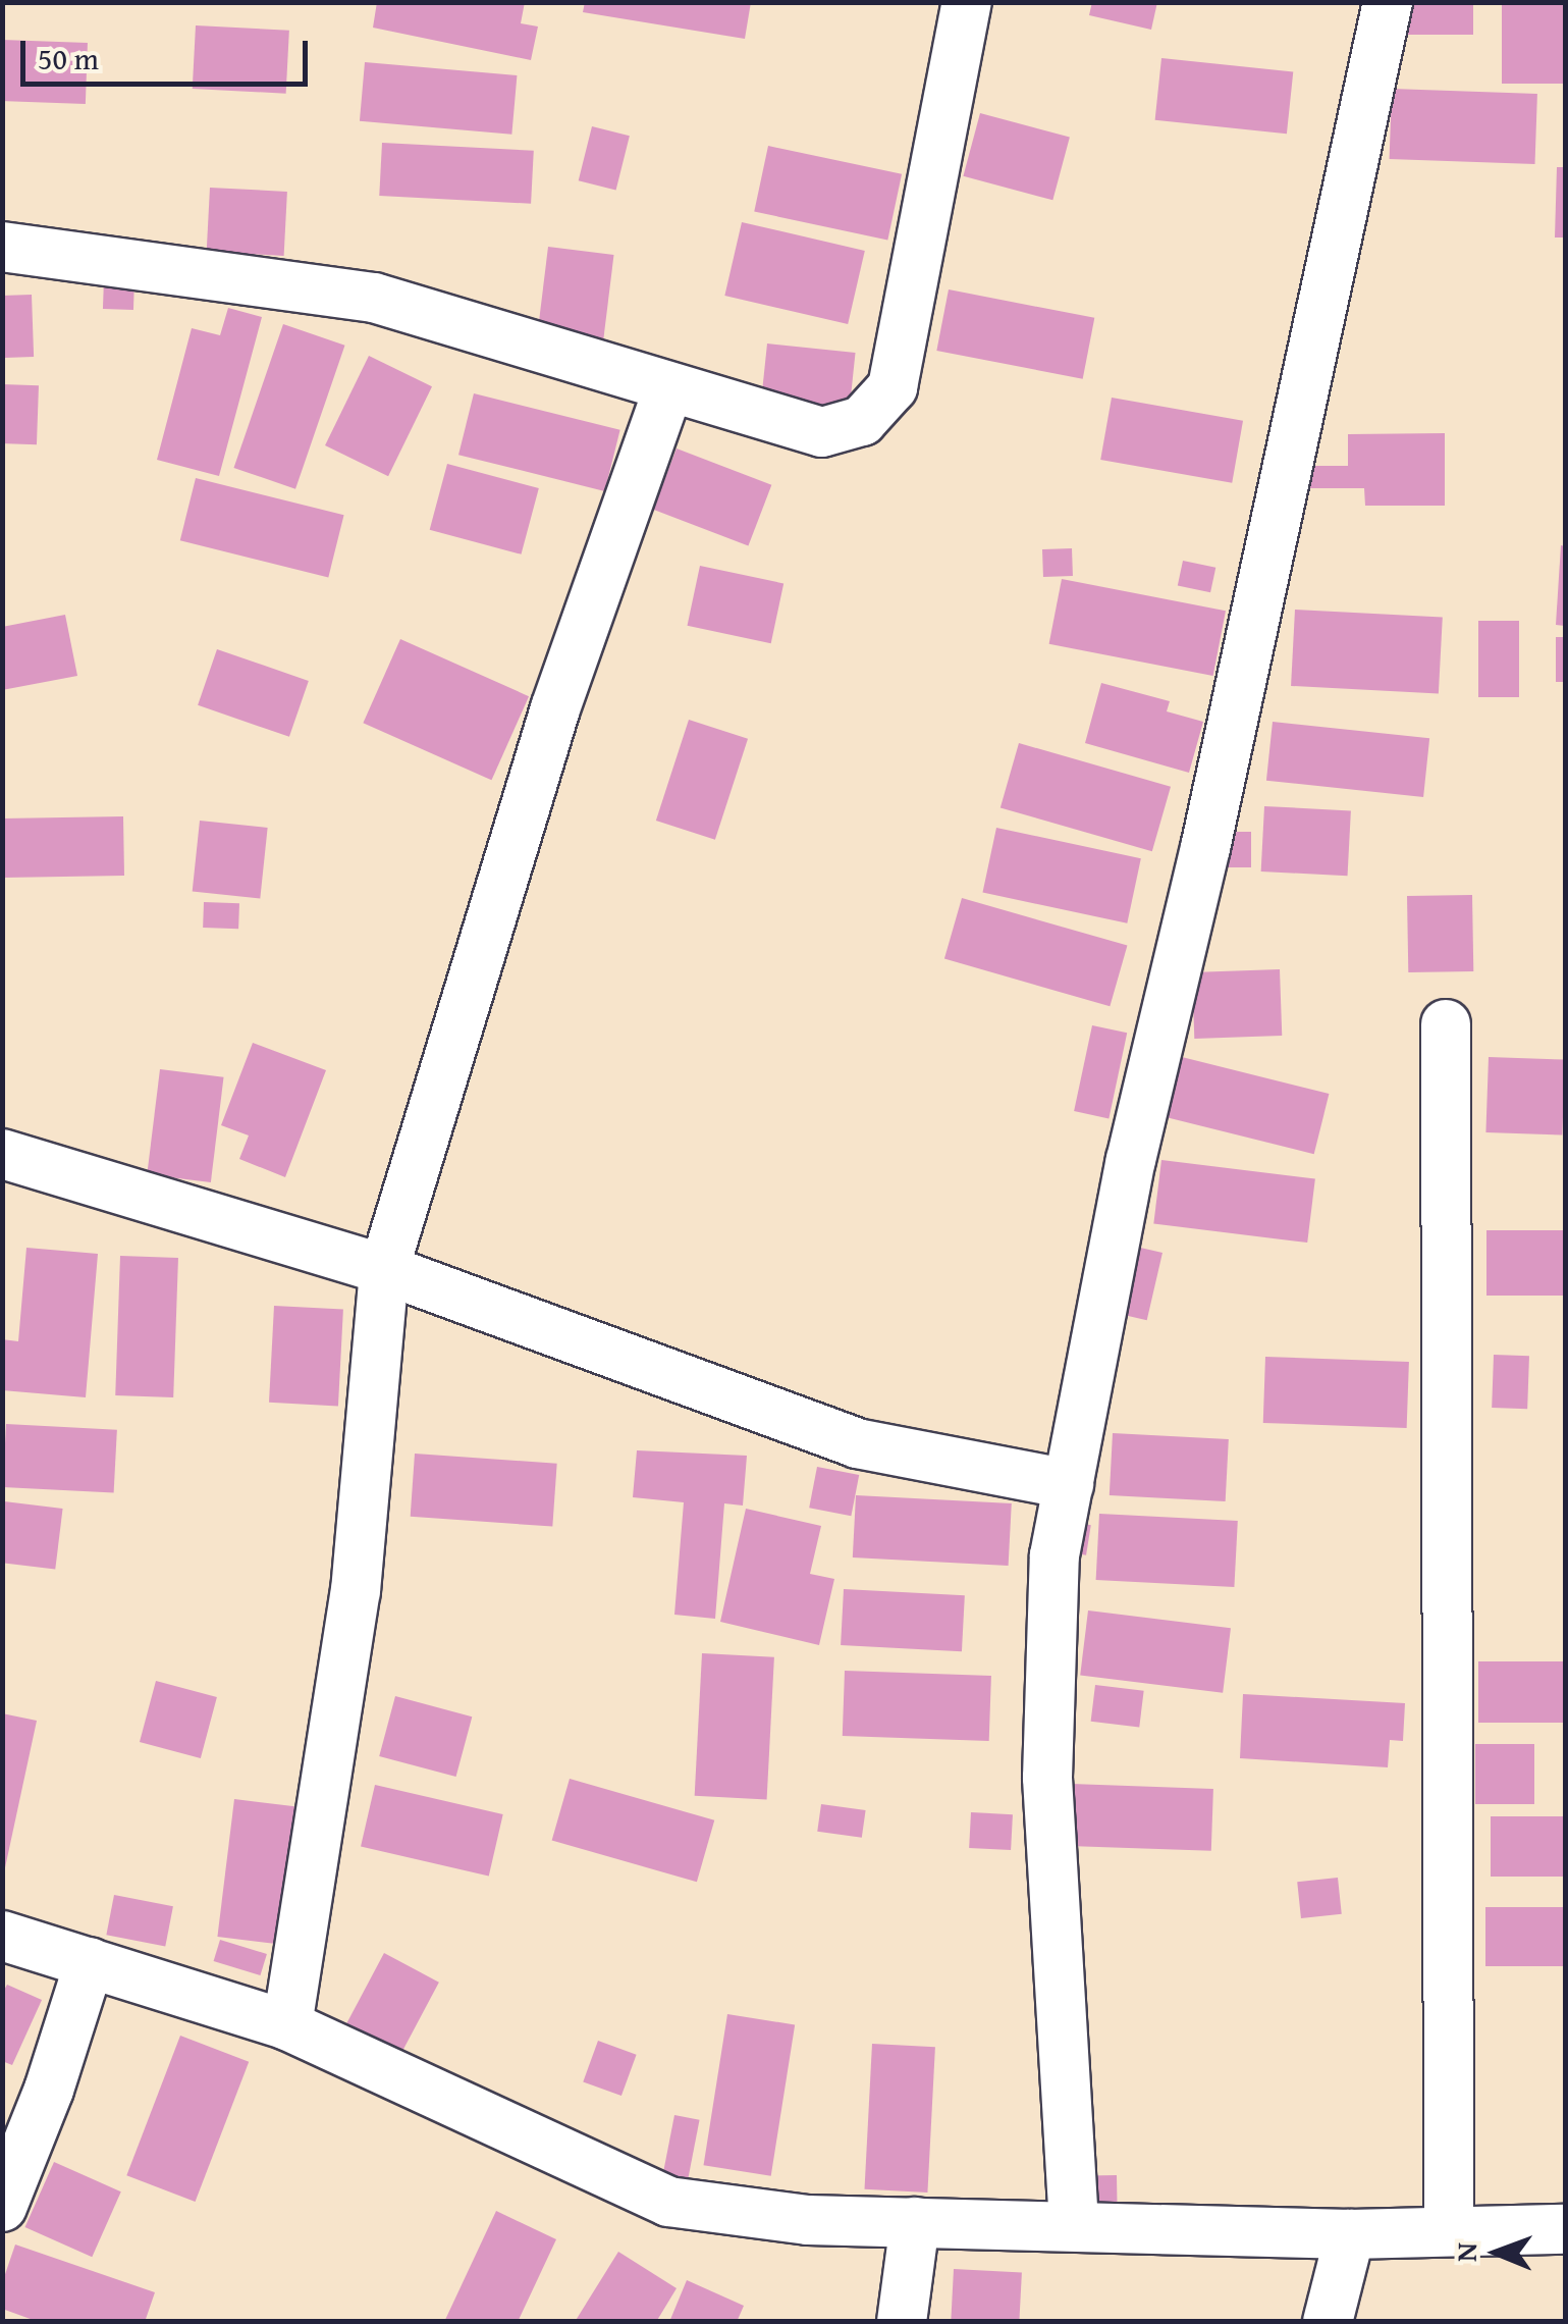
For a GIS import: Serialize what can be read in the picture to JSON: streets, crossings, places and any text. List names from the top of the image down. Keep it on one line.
{"scale_bar":"50 m","north":"left"}
